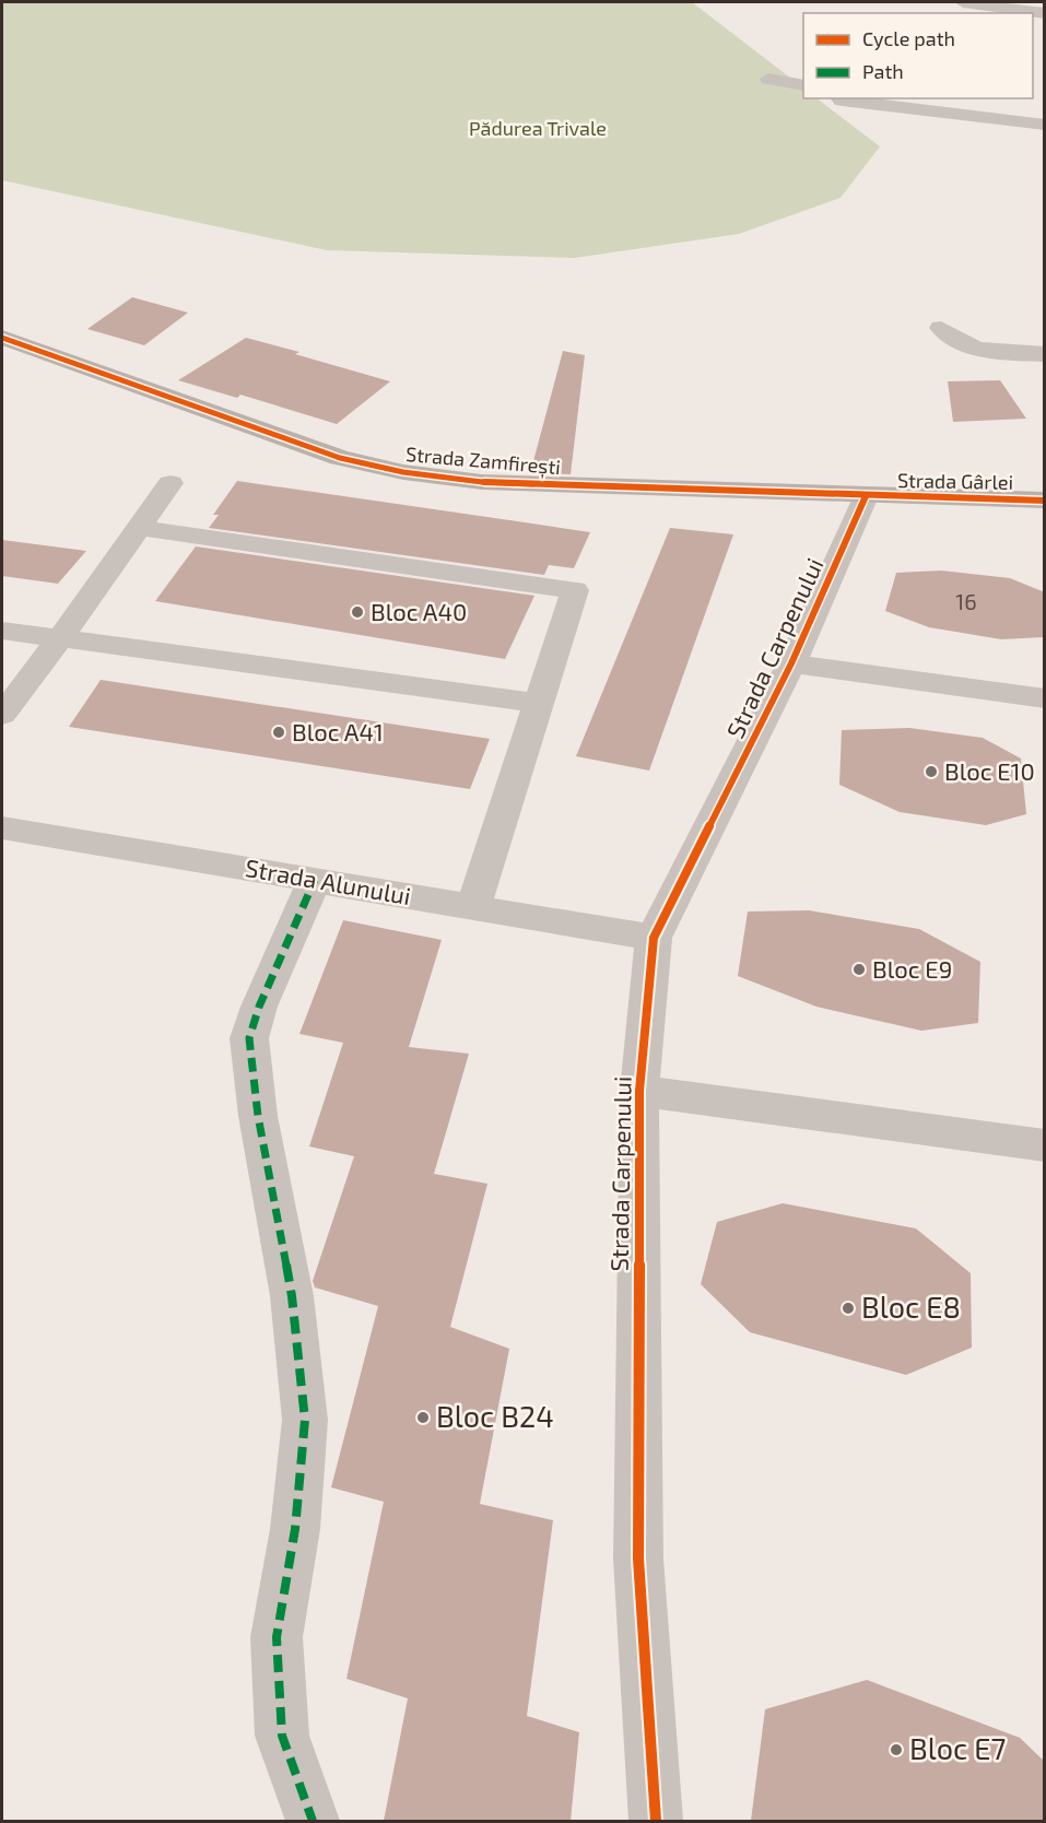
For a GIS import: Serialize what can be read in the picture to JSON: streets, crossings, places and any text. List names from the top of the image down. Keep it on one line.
{"streets":{"street":["Strada Zamfirești","Strada Gârlei","Strada Carpenului","Strada Alunului"]},"crossings":[["Strada Zamfirești","Strada Gârlei"],["Strada Zamfirești","Strada Carpenului"],["Strada Gârlei","Strada Carpenului"],["Strada Carpenului","Strada Alunului"]],"parks":["Pădurea Trivale"],"places":["Bloc A40","Bloc A41","Bloc E10","Bloc E9","Bloc E8","Bloc B24","Bloc E7"],"house_numbers":["16"],"legend":["Cycle path","Path"]}
